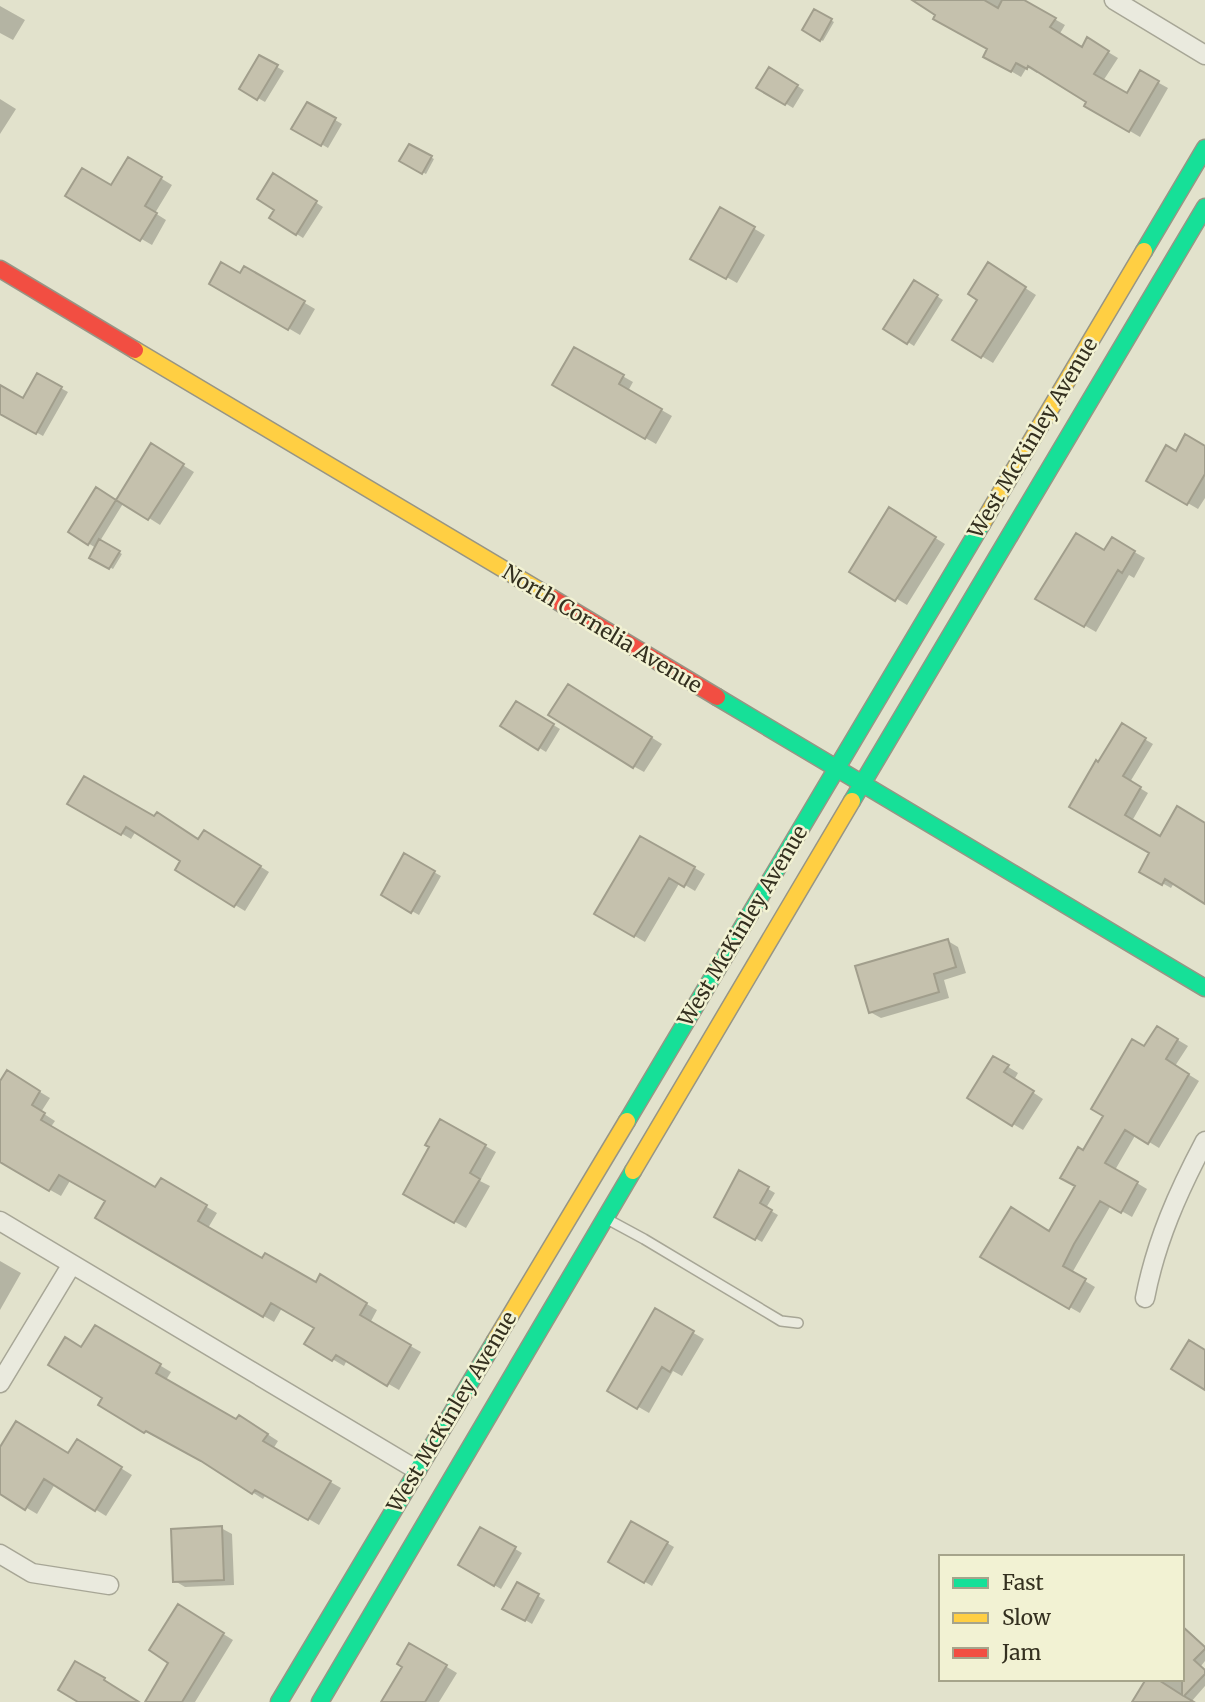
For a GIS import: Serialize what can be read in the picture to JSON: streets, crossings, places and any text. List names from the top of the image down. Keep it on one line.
{"streets":{"main road":["West McKinley Avenue","North Cornelia Avenue"]},"crossings":[["West McKinley Avenue","North Cornelia Avenue"]],"legend":["Fast","Slow","Jam"]}
